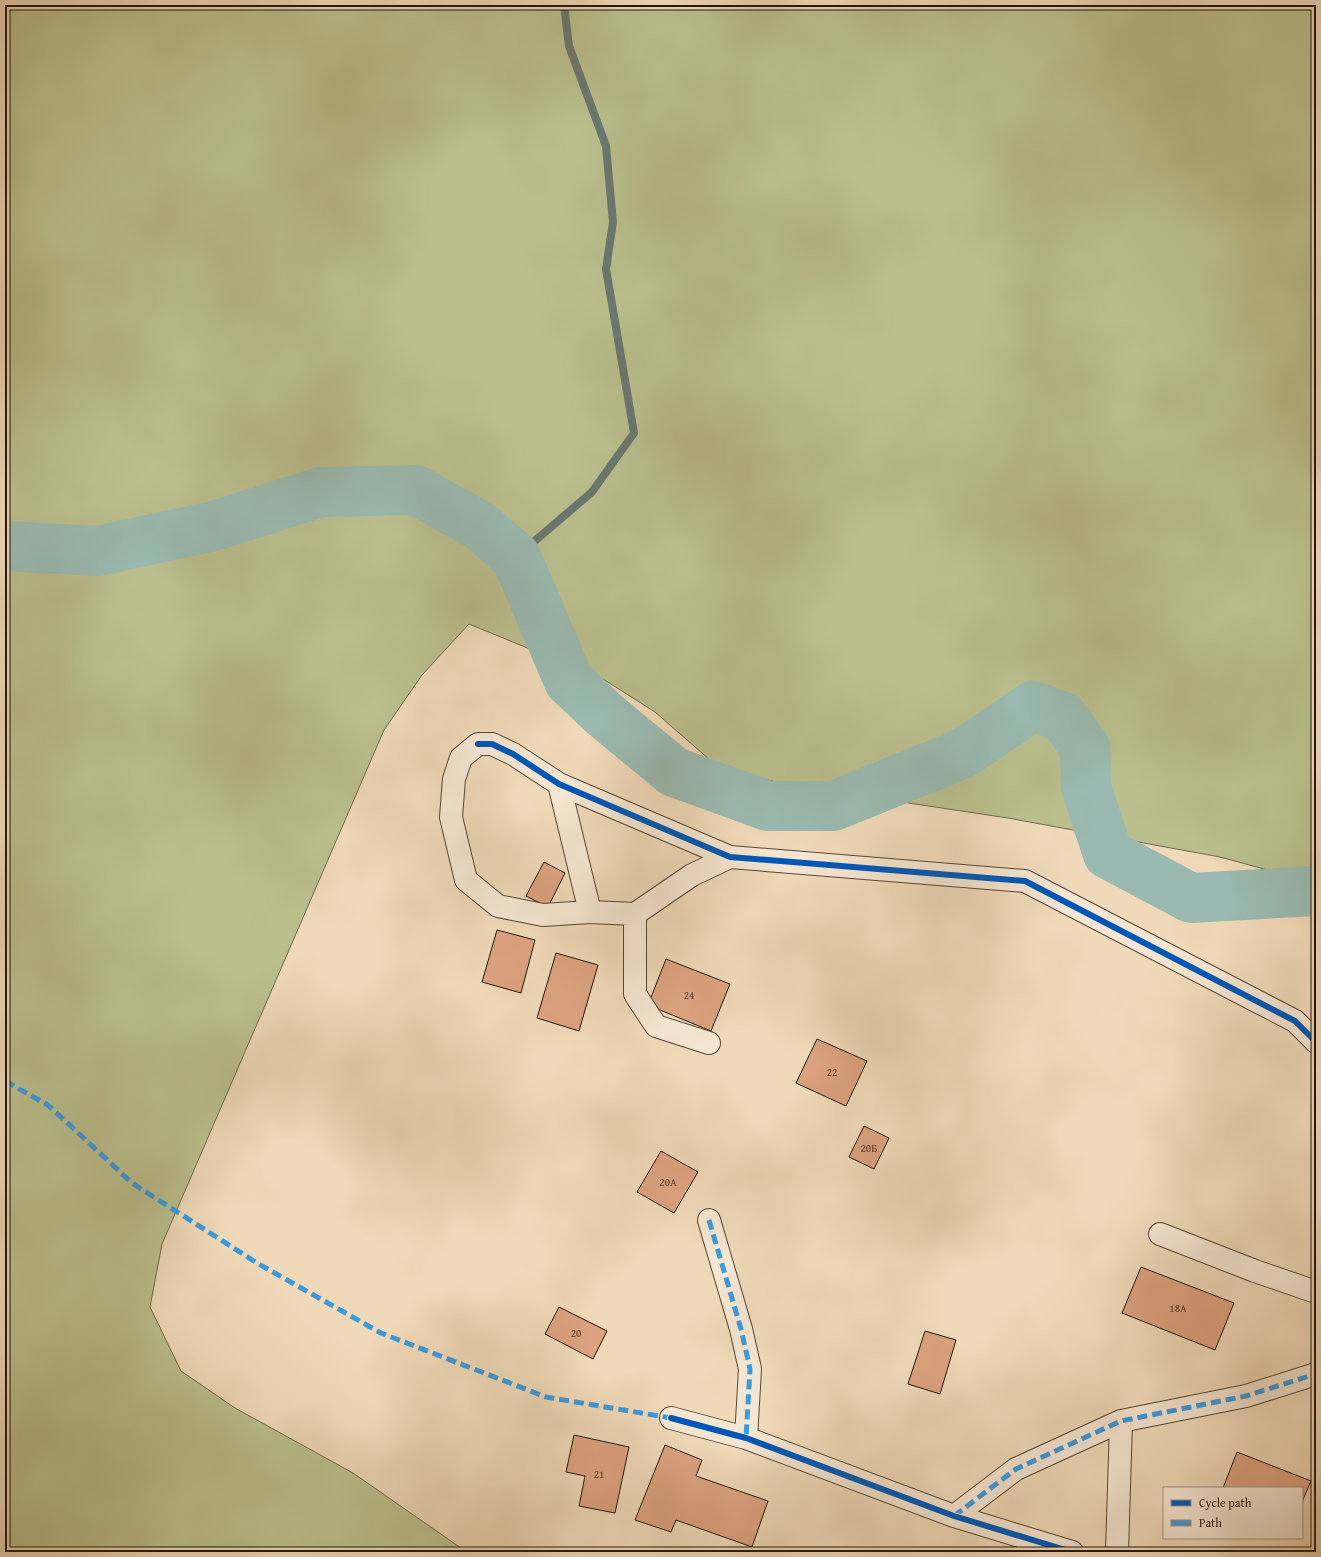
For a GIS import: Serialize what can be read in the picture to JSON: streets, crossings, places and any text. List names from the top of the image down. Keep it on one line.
{"house_numbers":["24","22","20Б","20А","18А","20","21"],"legend":["Cycle path","Path"]}
